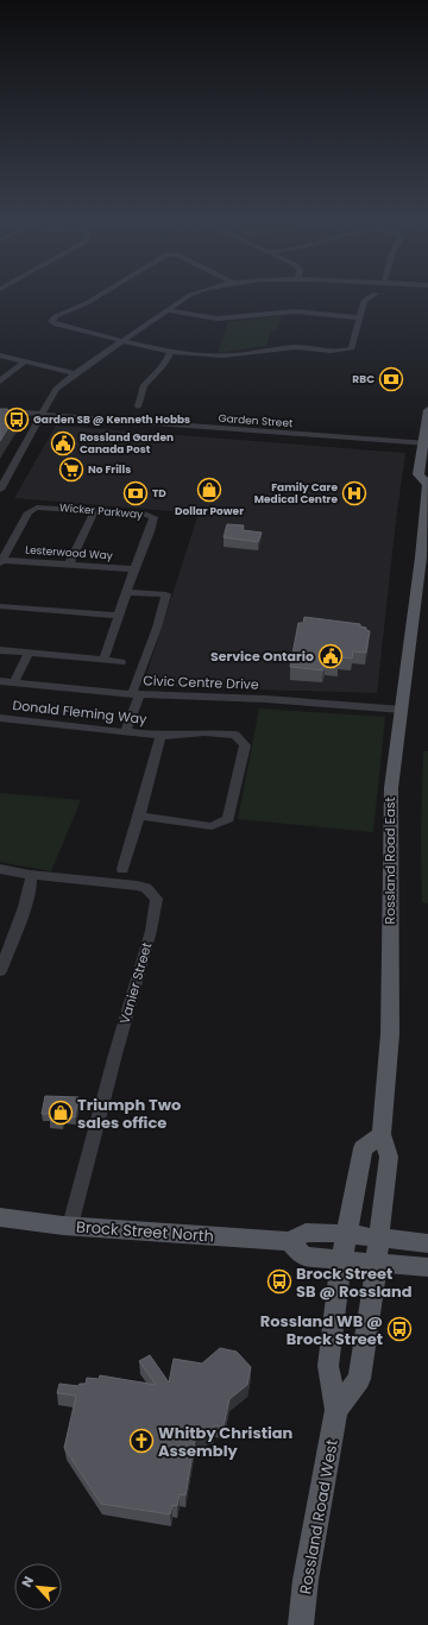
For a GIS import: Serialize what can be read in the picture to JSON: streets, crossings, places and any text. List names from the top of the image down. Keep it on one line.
{"streets":{"main road":["Rossland Road East","Brock Street North","Rossland Road West"],"street":["Garden Street","Wicker Parkway","Lesterwood Way","Civic Centre Drive","Donald Fleming Way","Vanier Street"]},"crossings":[["Garden Street","Rossland Road East"],["Wicker Parkway","Lesterwood Way"],["Civic Centre Drive","Rossland Road East"],["Rossland Road East","Brock Street North"],["Rossland Road East","Rossland Road West"],["Vanier Street","Brock Street North"],["Brock Street North","Rossland Road West"]],"places":{"bank":["RBC","TD"],"bus stop":["Garden SB @ Kenneth Hobbs","Brock Street SB @ Rossland","Rossland WB @ Brock Street"],"public building":["Rossland Garden Canada Post","Service Ontario"],"supermarket":["No Frills"],"shop":["Dollar Power","Triumph Two sales office"],"hospital":["Family Care Medical Centre"],"church":["Whitby Christian Assembly"]},"north":"top left"}
